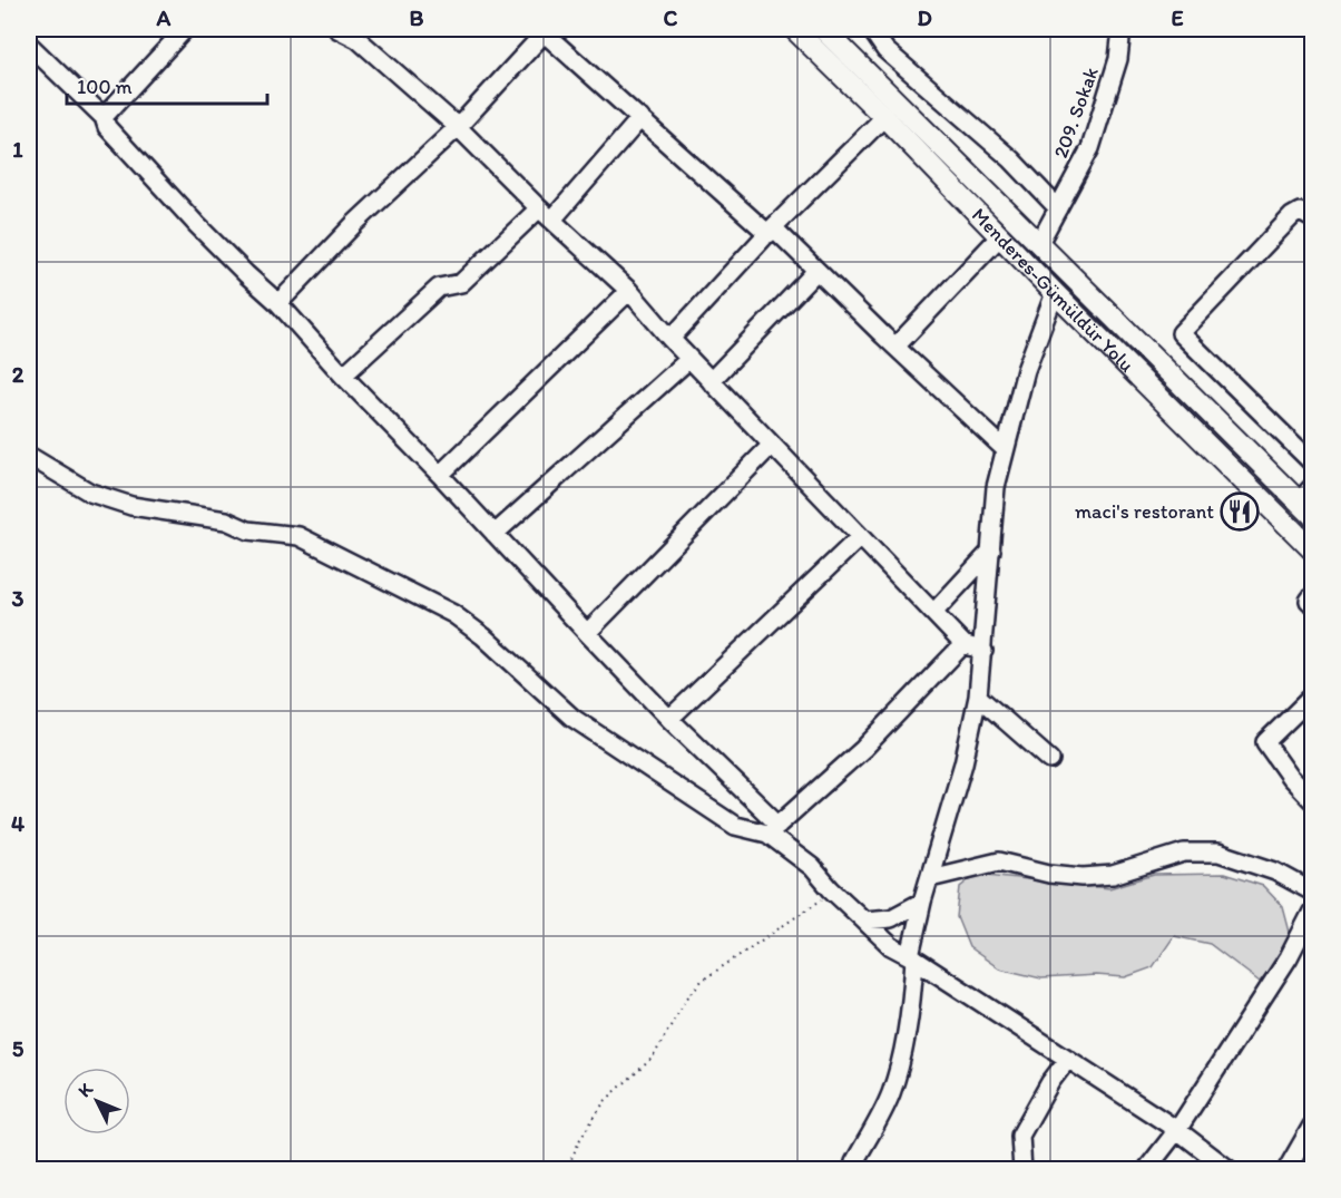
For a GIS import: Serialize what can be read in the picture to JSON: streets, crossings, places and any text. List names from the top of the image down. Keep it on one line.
{"streets":{"main road":["Menderes-Gümüldür Yolu"],"street":["209. Sokak"]},"crossings":[["209. Sokak","Menderes-Gümüldür Yolu"]],"places":{"restaurant":["maci's restorant"]},"scale_bar":"100 m","north":"top left","grid":{"columns":["A","B","C","D","E"],"rows":["1","2","3","4","5"]}}
